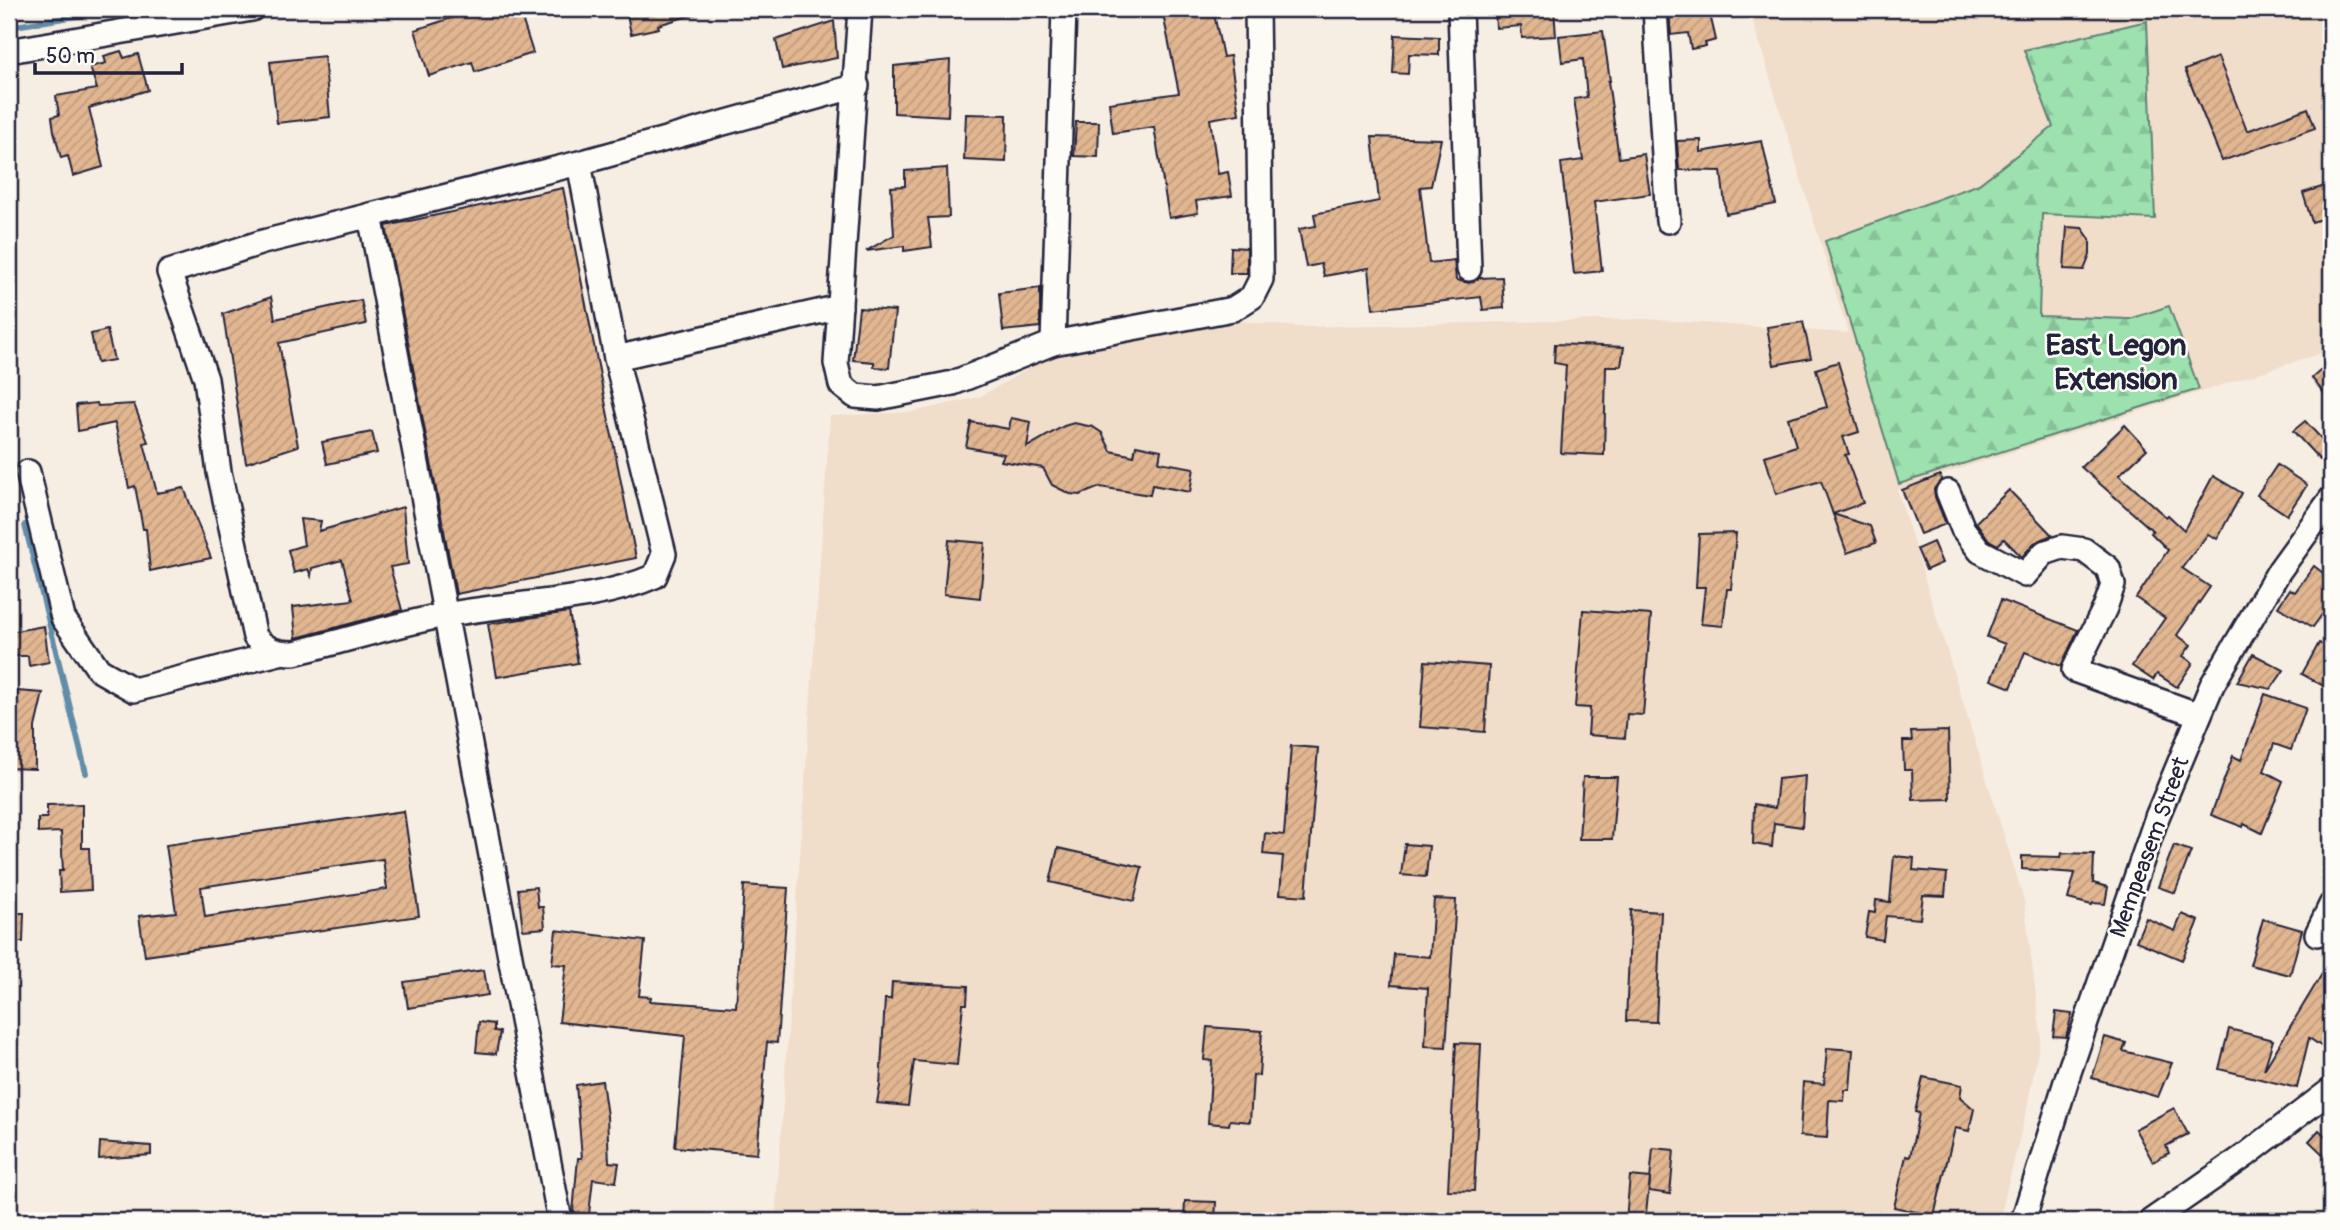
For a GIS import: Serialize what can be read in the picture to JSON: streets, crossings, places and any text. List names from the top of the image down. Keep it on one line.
{"streets":{"street":["Mempeasem Street"]},"districts":["East Legon Extension"],"scale_bar":"50 m"}
